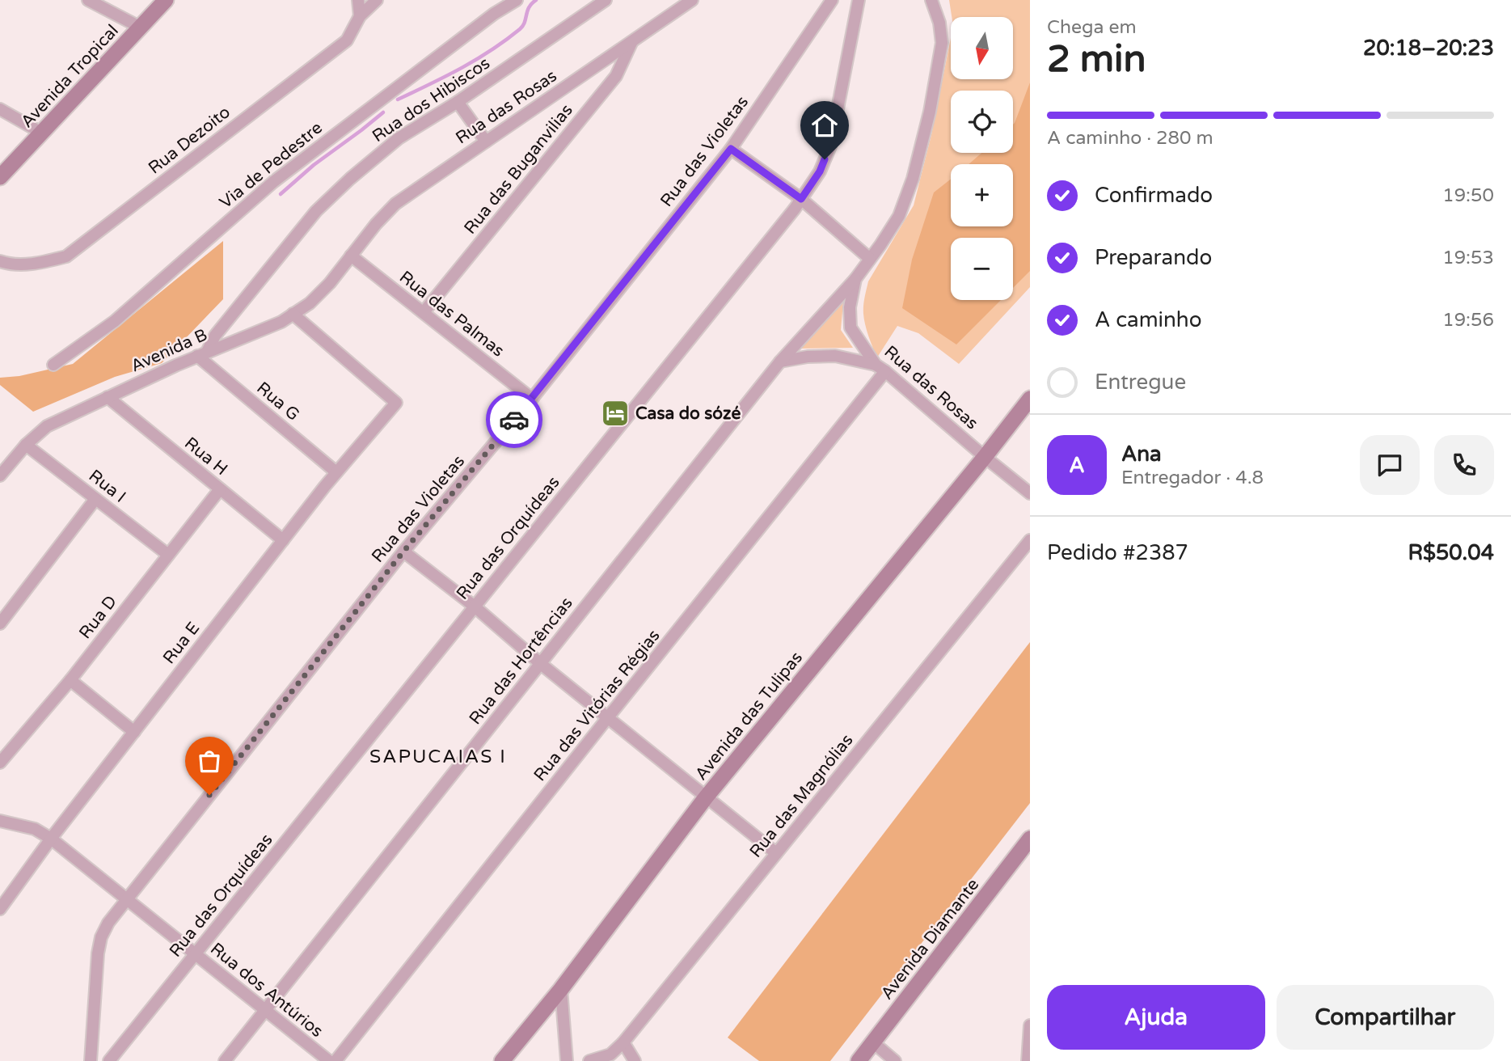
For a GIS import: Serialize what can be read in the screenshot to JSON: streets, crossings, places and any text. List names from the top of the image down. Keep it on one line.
{"streets":{"street":["Avenida Tropical","Rua dos Hibiscos","Rua das Rosas","Rua Dezoito","Rua das Violetas","Via de Pedestre","Rua das Buganvilias","Rua das Palmas","Avenida B","Rua G","Rua H","Rua I","Rua das Orquídeas","Rua D","Rua E","Rua das Hortências","Rua das Vitórias Régias","Avenida das Tulipas","Rua das Magnólias","Avenida Diamante","Rua dos Antúrios"]},"crossings":[["Rua dos Hibiscos","Avenida B"],["Rua dos Hibiscos","Rua G"],["Rua das Rosas","Rua das Buganvilias"],["Rua das Rosas","Rua das Palmas"],["Rua das Rosas","Avenida B"],["Rua das Rosas","Rua das Hortências"],["Rua das Rosas","Rua das Vitórias Régias"],["Rua das Rosas","Avenida das Tulipas"],["Rua das Violetas","Rua das Palmas"],["Rua das Violetas","Rua dos Antúrios"],["Rua das Buganvilias","Rua das Palmas"],["Rua das Palmas","Avenida B"],["Avenida B","Rua G"],["Avenida B","Rua H"],["Avenida B","Rua I"],["Avenida B","Rua E"],["Rua G","Rua E"],["Rua H","Rua D"],["Rua H","Rua E"],["Rua I","Rua D"],["Rua das Orquídeas","Rua dos Antúrios"],["Rua E","Rua dos Antúrios"],["Rua das Hortências","Rua dos Antúrios"]],"districts":["SAPUCAIAS I"],"places":{"hotel":["Casa do sózé"]},"north":"bottom","page":{"heading":["2 min","Chega em","20:18–20:23"],"panel":["Ana","Entregador · 4.8","Pedido #2387","R$50.04"],"map_buttons":["+","−"],"bar":"A caminho · 280 m","list":[["Confirmado","19:50"],["Preparando","19:53"],["A caminho","19:56"],"Entregue"],"round":"A","buttons":["Ajuda","Compartilhar"]}}
